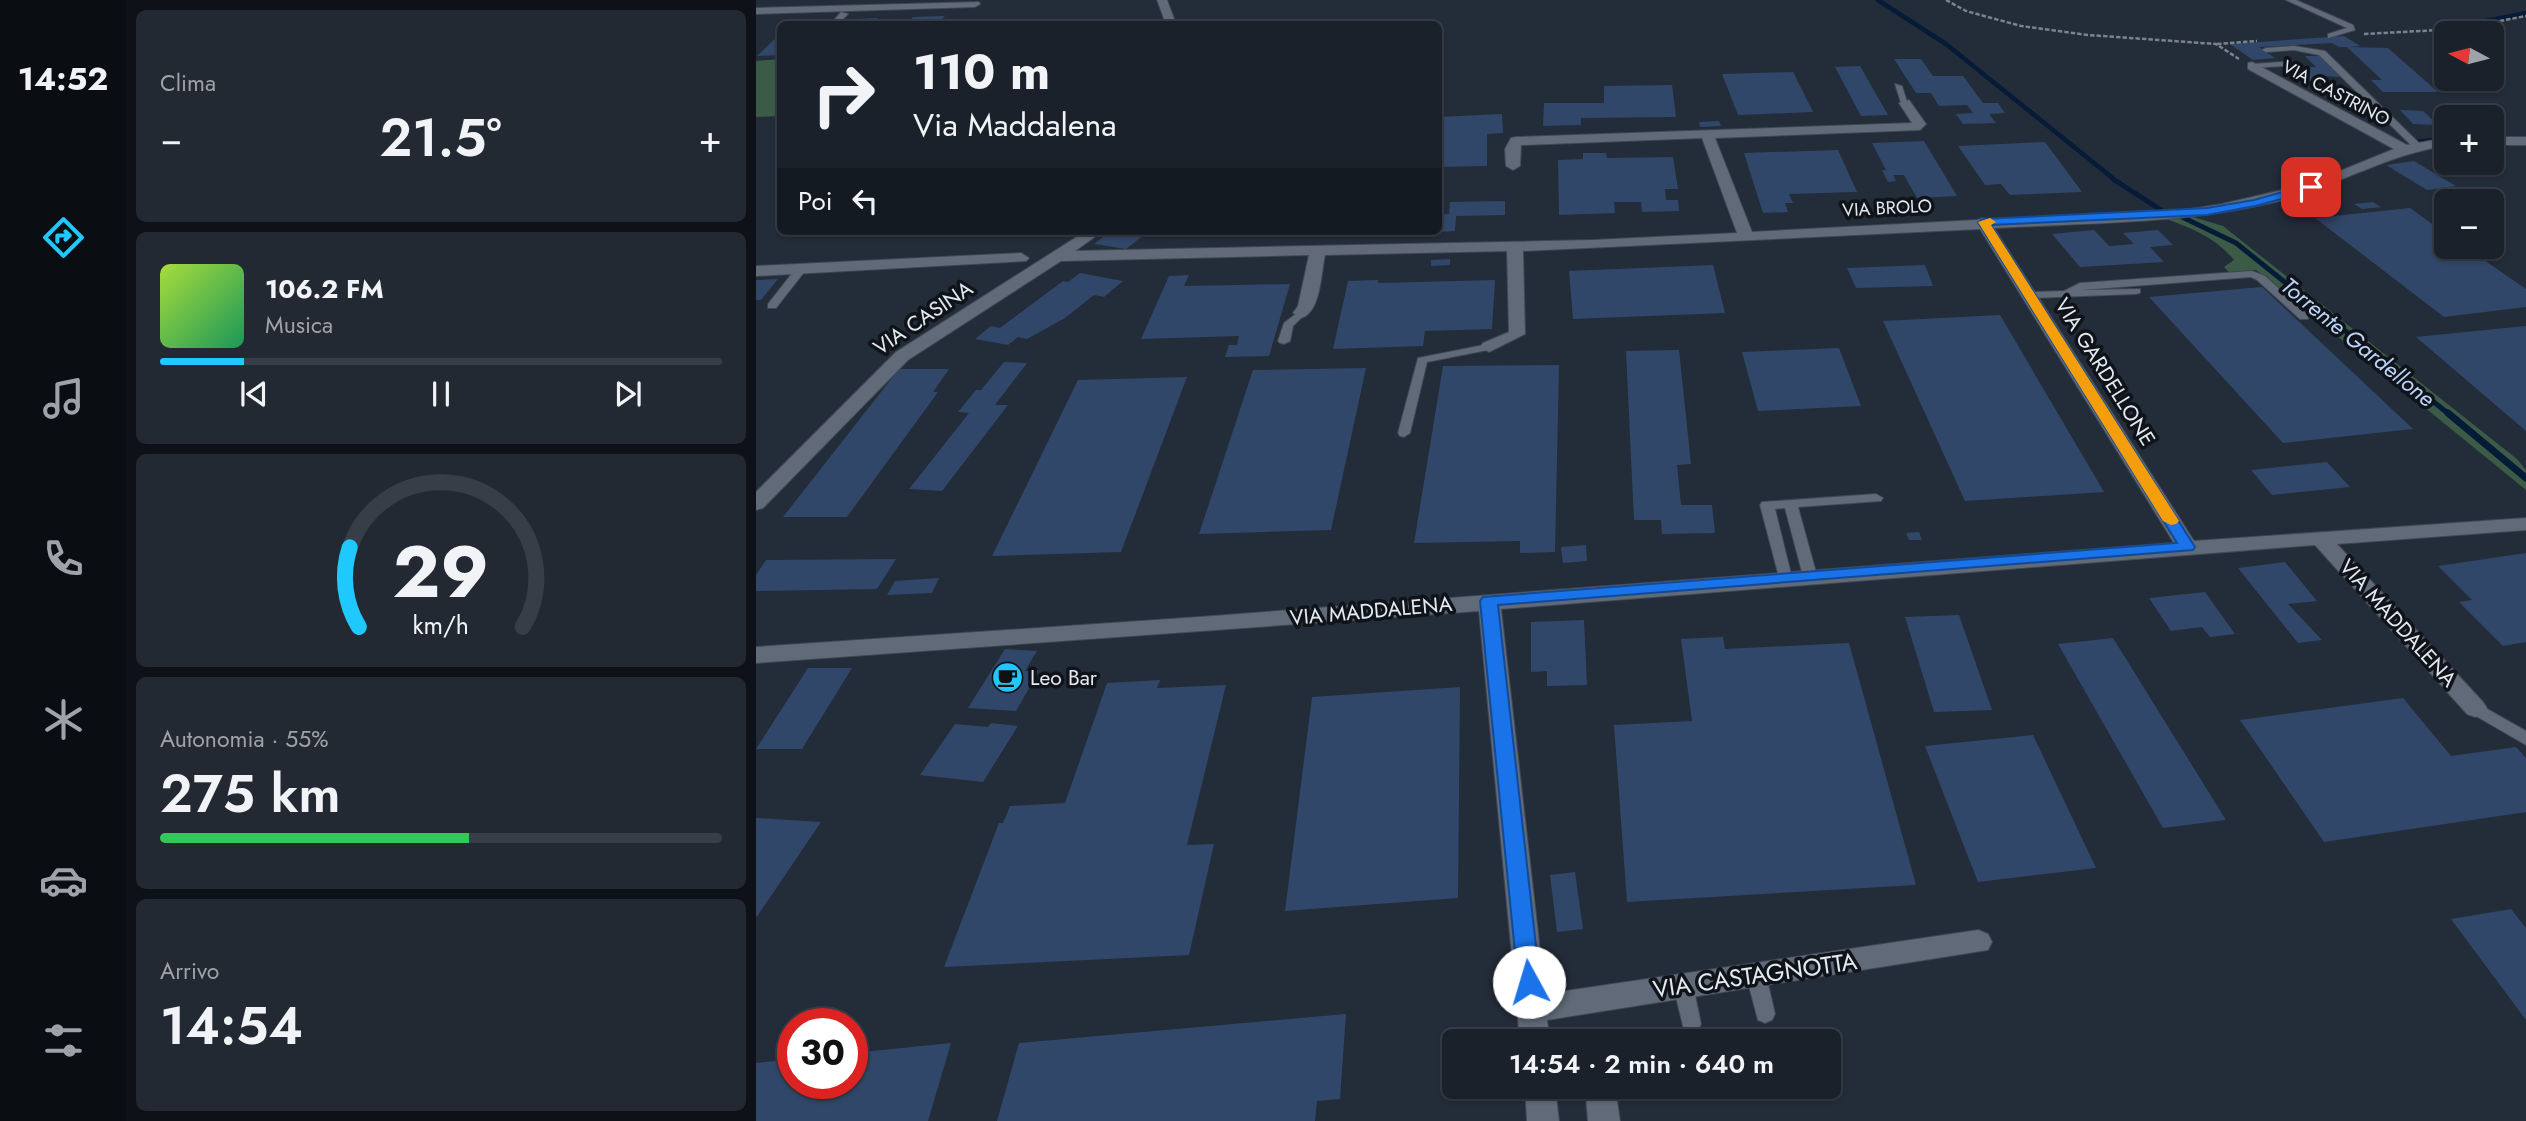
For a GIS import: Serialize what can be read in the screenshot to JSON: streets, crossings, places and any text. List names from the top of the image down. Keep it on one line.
{"streets":{"street":["VIA CASTRINO","VIA BROLO","VIA CASINA","VIA GARDELLONE","VIA MADDALENA","VIA CASTAGNOTTA"]},"crossings":[["VIA CASTRINO","VIA BROLO"],["VIA BROLO","VIA CASINA"],["VIA BROLO","VIA GARDELLONE"],["VIA GARDELLONE","VIA MADDALENA"]],"water":["Torrente Gardellone"],"places":{"cafe":["Leo Bar"]},"north":"left","page":{"tabs":"14:52","tile":["Clima",["Autonomia · 55%","275 km"],["Arrivo","14:54"]],"map_buttons":["+","−"],"turn":["110 m","Via Maddalena"],"heat":["−","21.5°","+"],"then":"Poi","song":["106.2 FM","Musica"],"limit":"30","trip":"14:54 · 2 min · 640 m","gauge":["29","km/h"]}}
